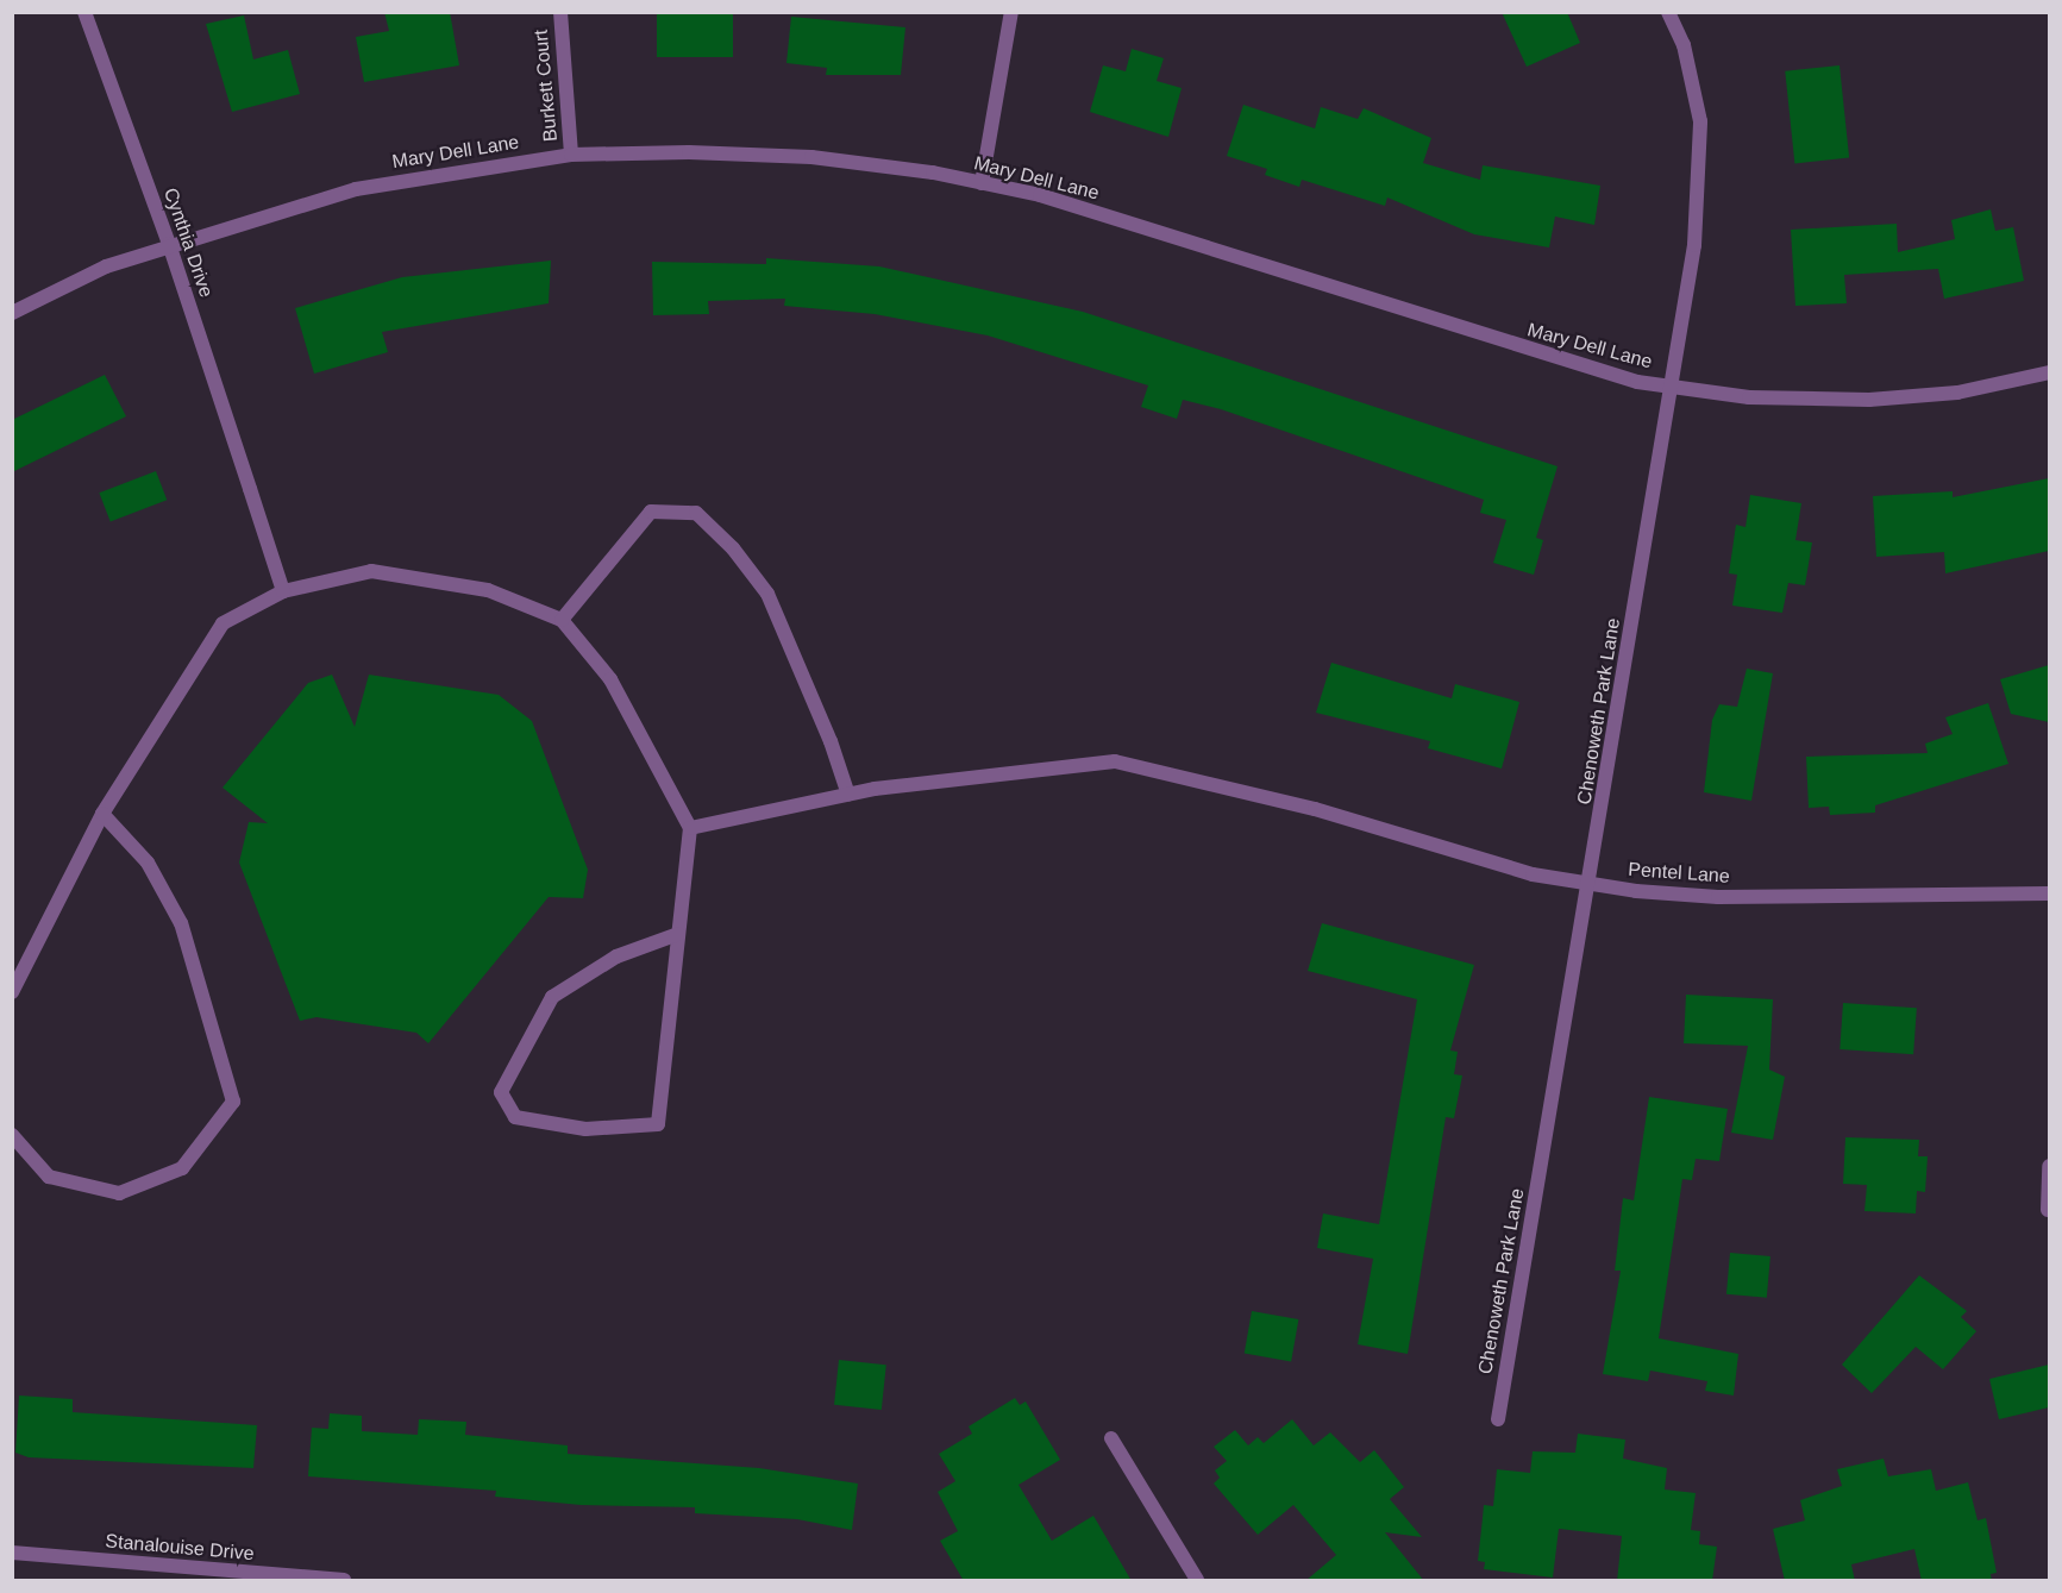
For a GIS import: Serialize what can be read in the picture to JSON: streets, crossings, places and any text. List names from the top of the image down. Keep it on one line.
{"streets":{"street":["Burkett Court","Mary Dell Lane","Cynthia Drive","Chenoweth Park Lane","Pentel Lane","Stanalouise Drive"]},"crossings":[["Burkett Court","Mary Dell Lane"],["Mary Dell Lane","Cynthia Drive"],["Mary Dell Lane","Chenoweth Park Lane"],["Chenoweth Park Lane","Pentel Lane"]]}
